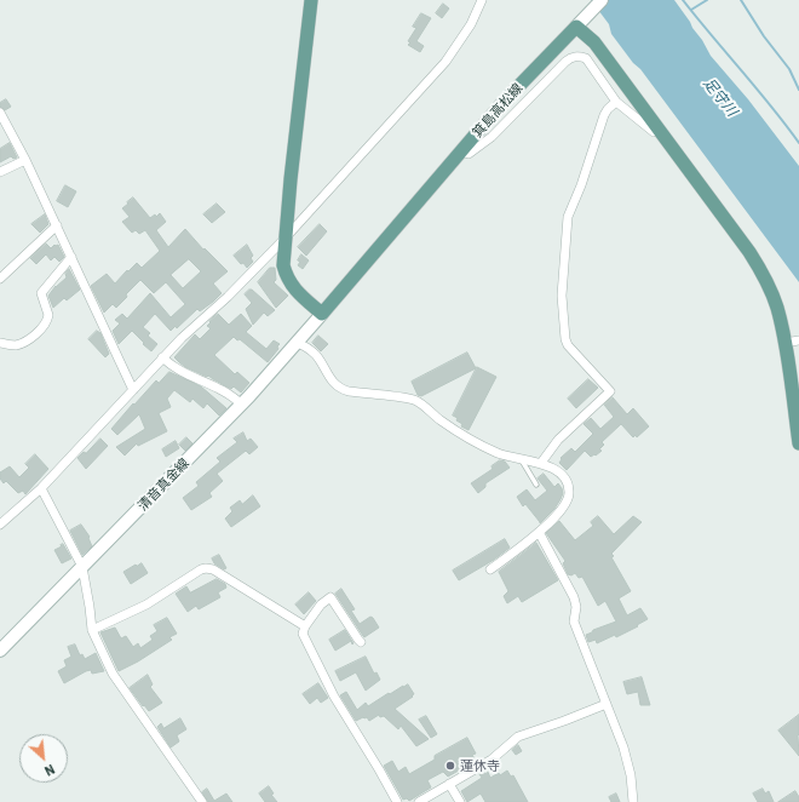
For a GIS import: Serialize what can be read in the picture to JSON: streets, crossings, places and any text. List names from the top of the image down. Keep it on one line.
{"streets":{"main road":["箕島高松線","清音真金線"]},"crossings":[["箕島高松線","清音真金線"]],"water":["足守川"],"places":["蓮休寺"],"north":"bottom right"}
